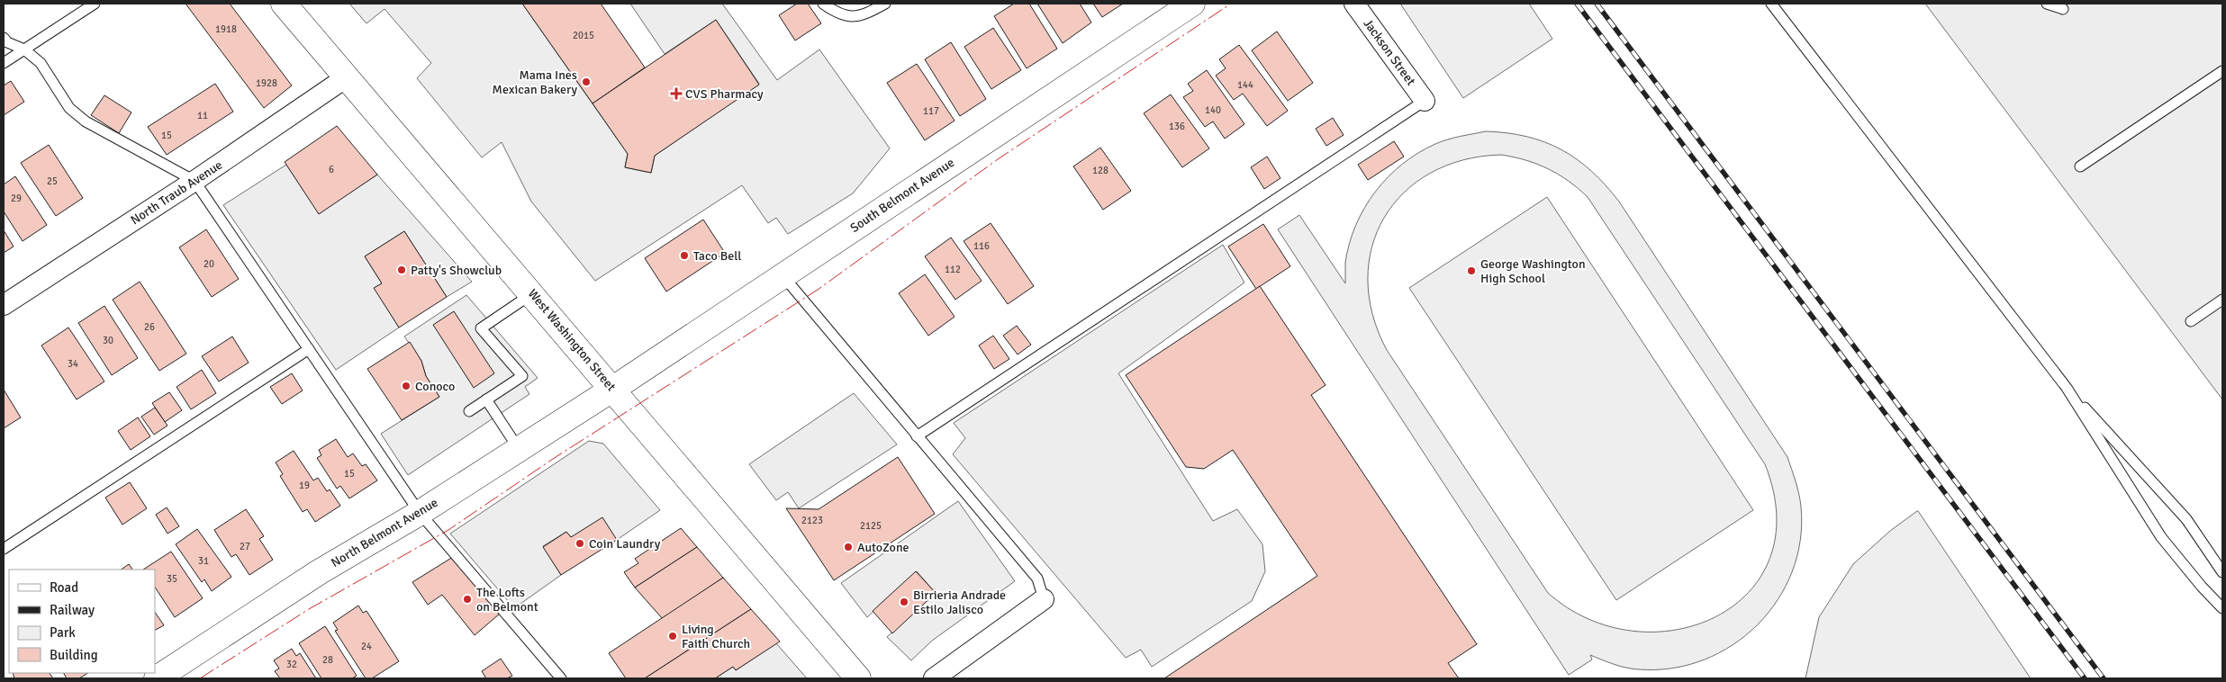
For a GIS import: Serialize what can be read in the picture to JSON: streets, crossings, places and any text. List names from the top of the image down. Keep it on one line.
{"streets":{"main road":["South Belmont Avenue","West Washington Street","North Belmont Avenue"],"street":["Jackson Street","North Traub Avenue"]},"crossings":[["North Traub Avenue","West Washington Street"],["South Belmont Avenue","West Washington Street"],["South Belmont Avenue","North Belmont Avenue"],["West Washington Street","North Belmont Avenue"]],"places":{"other":["Mama Ines Mexican Bakery","Taco Bell","Patty's Showclub","George Washington High School","Conoco","Coin Laundry","AutoZone","The Lofts on Belmont","Birrieria Andrade Estilo Jalisco","Living Faith Church"],"health":["CVS Pharmacy"]},"house_numbers":["1918","2015","1928","144","140","117","11","136","15","6","128","25","29","116","20","112","26","30","34","15","19","2123","2125","27","31","35","24","28","32"],"legend":["Road","Railway","Park","Building"]}
